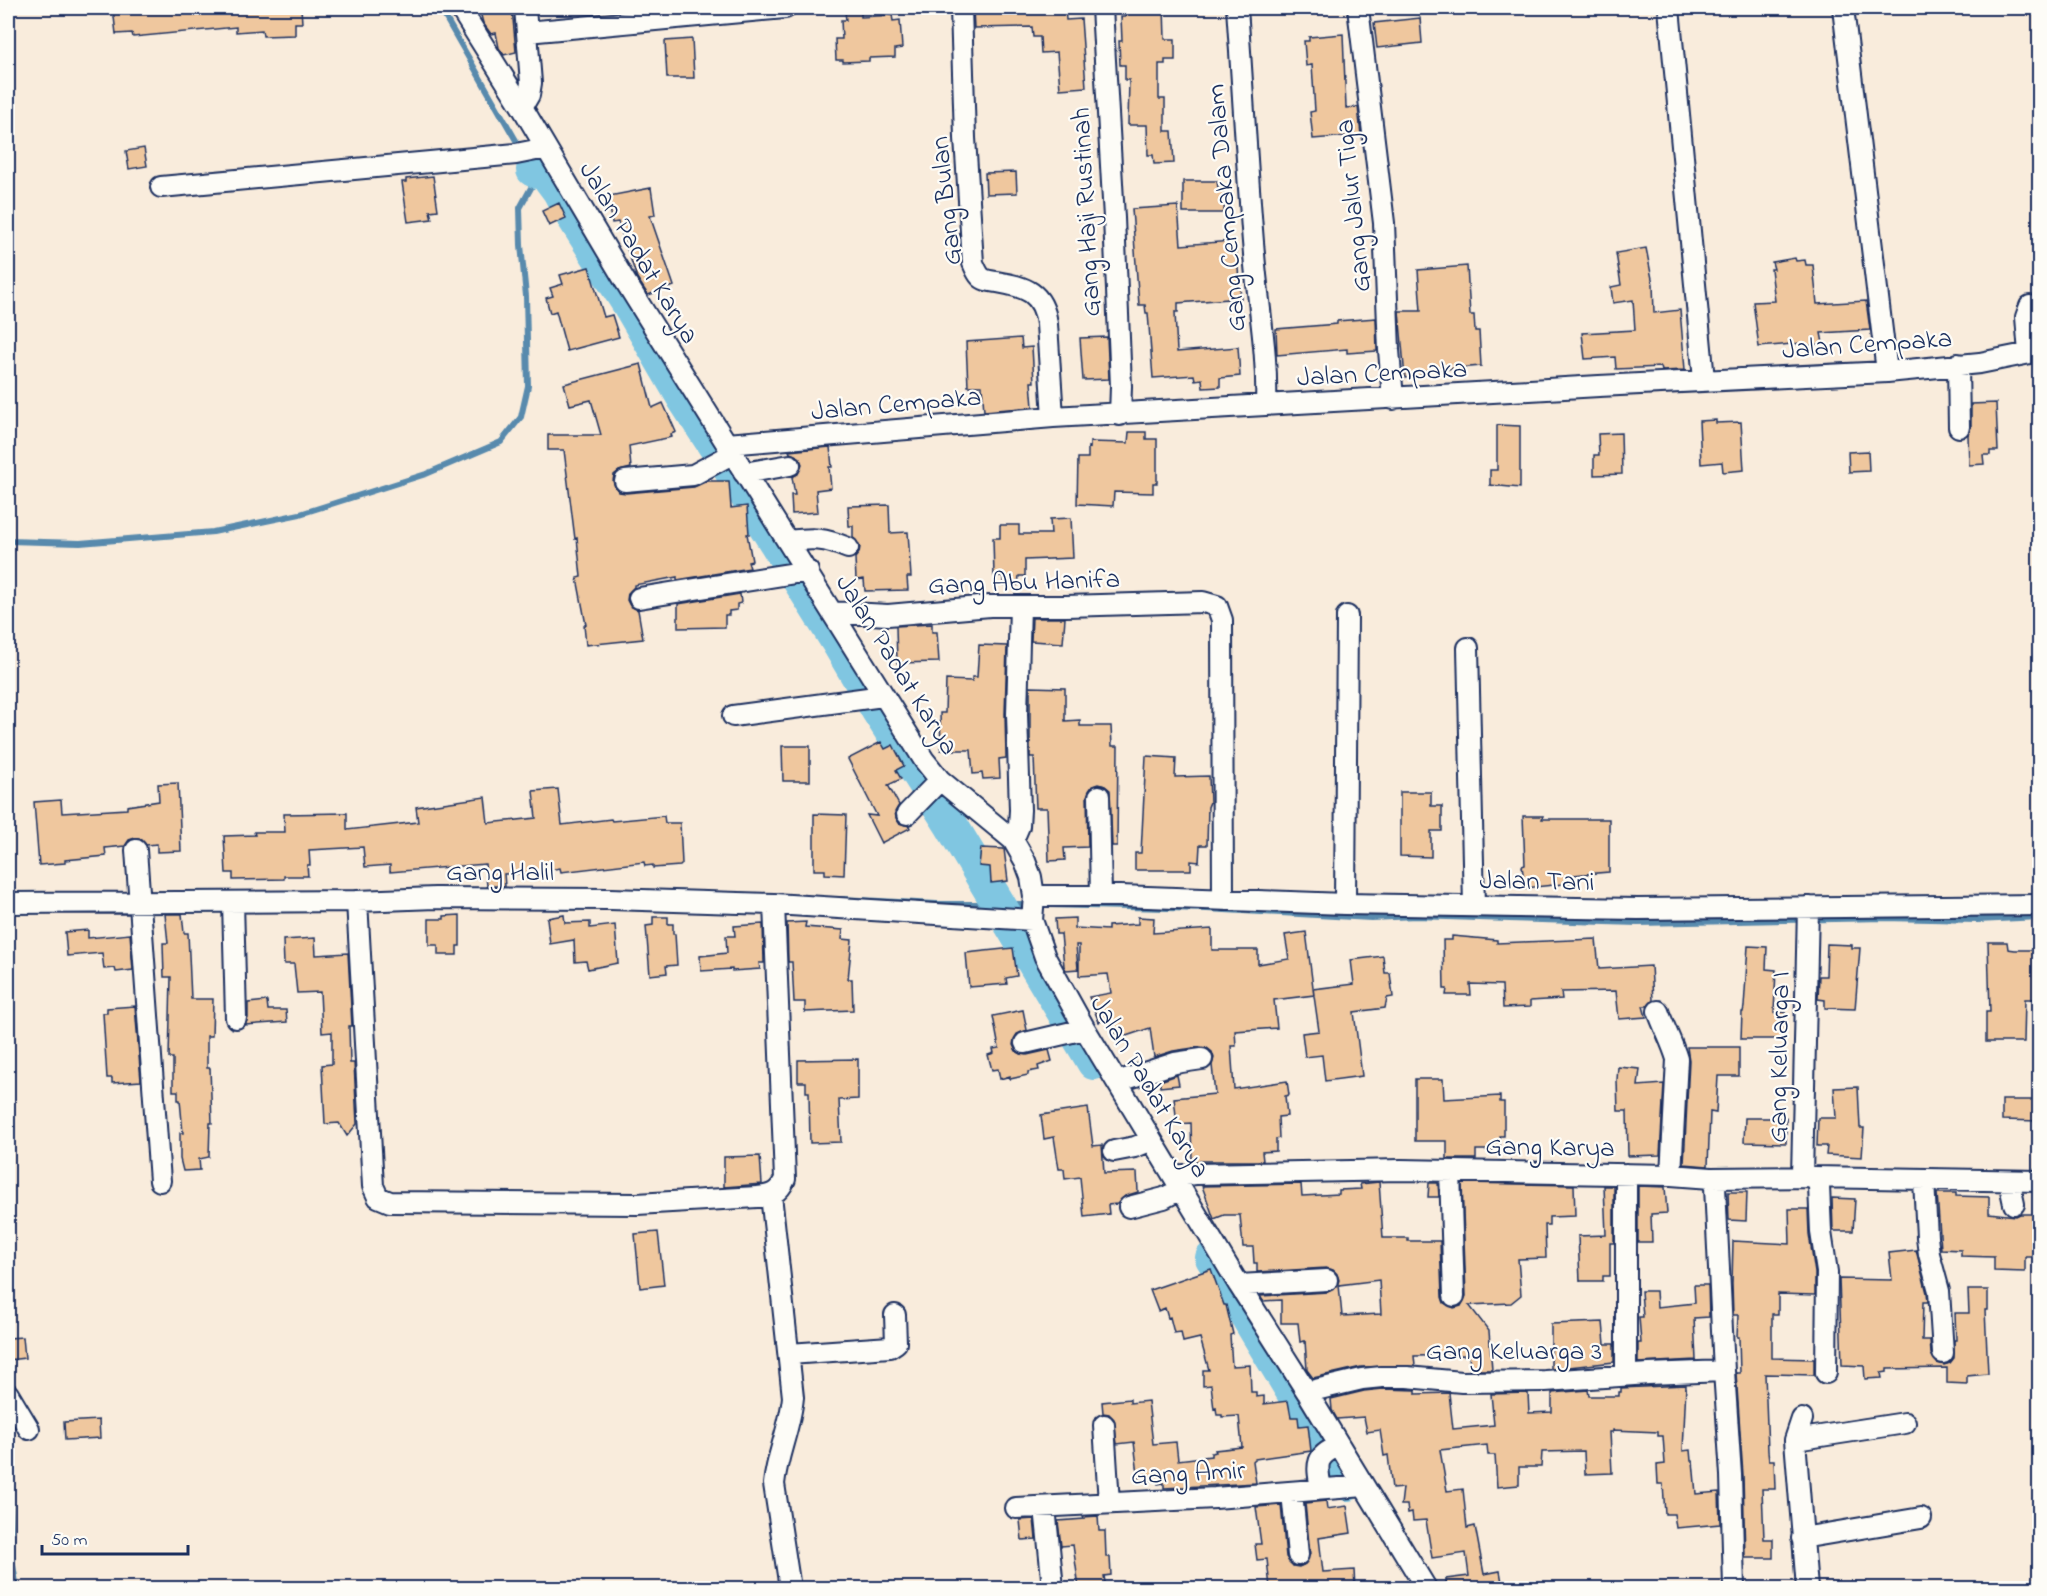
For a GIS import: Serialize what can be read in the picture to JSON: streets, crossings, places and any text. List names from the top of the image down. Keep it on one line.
{"streets":{"street":["Gang Bulan","Gang Jalur Tiga","Gang Cempaka Dalam","Gang Haji Rustinah","Jalan Padat Karya","Jalan Cempaka","Gang Abu Hanifa","Gang Halil","Jalan Tani","Gang Keluarga I","Gang Karya","Gang Keluarga 3","Gang Amir"]},"crossings":[["Gang Bulan","Jalan Cempaka"],["Gang Jalur Tiga","Jalan Cempaka"],["Gang Cempaka Dalam","Jalan Cempaka"],["Gang Haji Rustinah","Jalan Cempaka"],["Jalan Padat Karya","Jalan Cempaka"],["Jalan Padat Karya","Gang Abu Hanifa"],["Jalan Padat Karya","Gang Halil"],["Jalan Padat Karya","Jalan Tani"],["Jalan Padat Karya","Gang Karya"],["Jalan Padat Karya","Gang Keluarga 3"],["Jalan Padat Karya","Gang Amir"],["Gang Abu Hanifa","Jalan Tani"],["Gang Halil","Jalan Tani"],["Jalan Tani","Gang Keluarga I"],["Gang Keluarga I","Gang Karya"]],"scale_bar":"50 m"}
